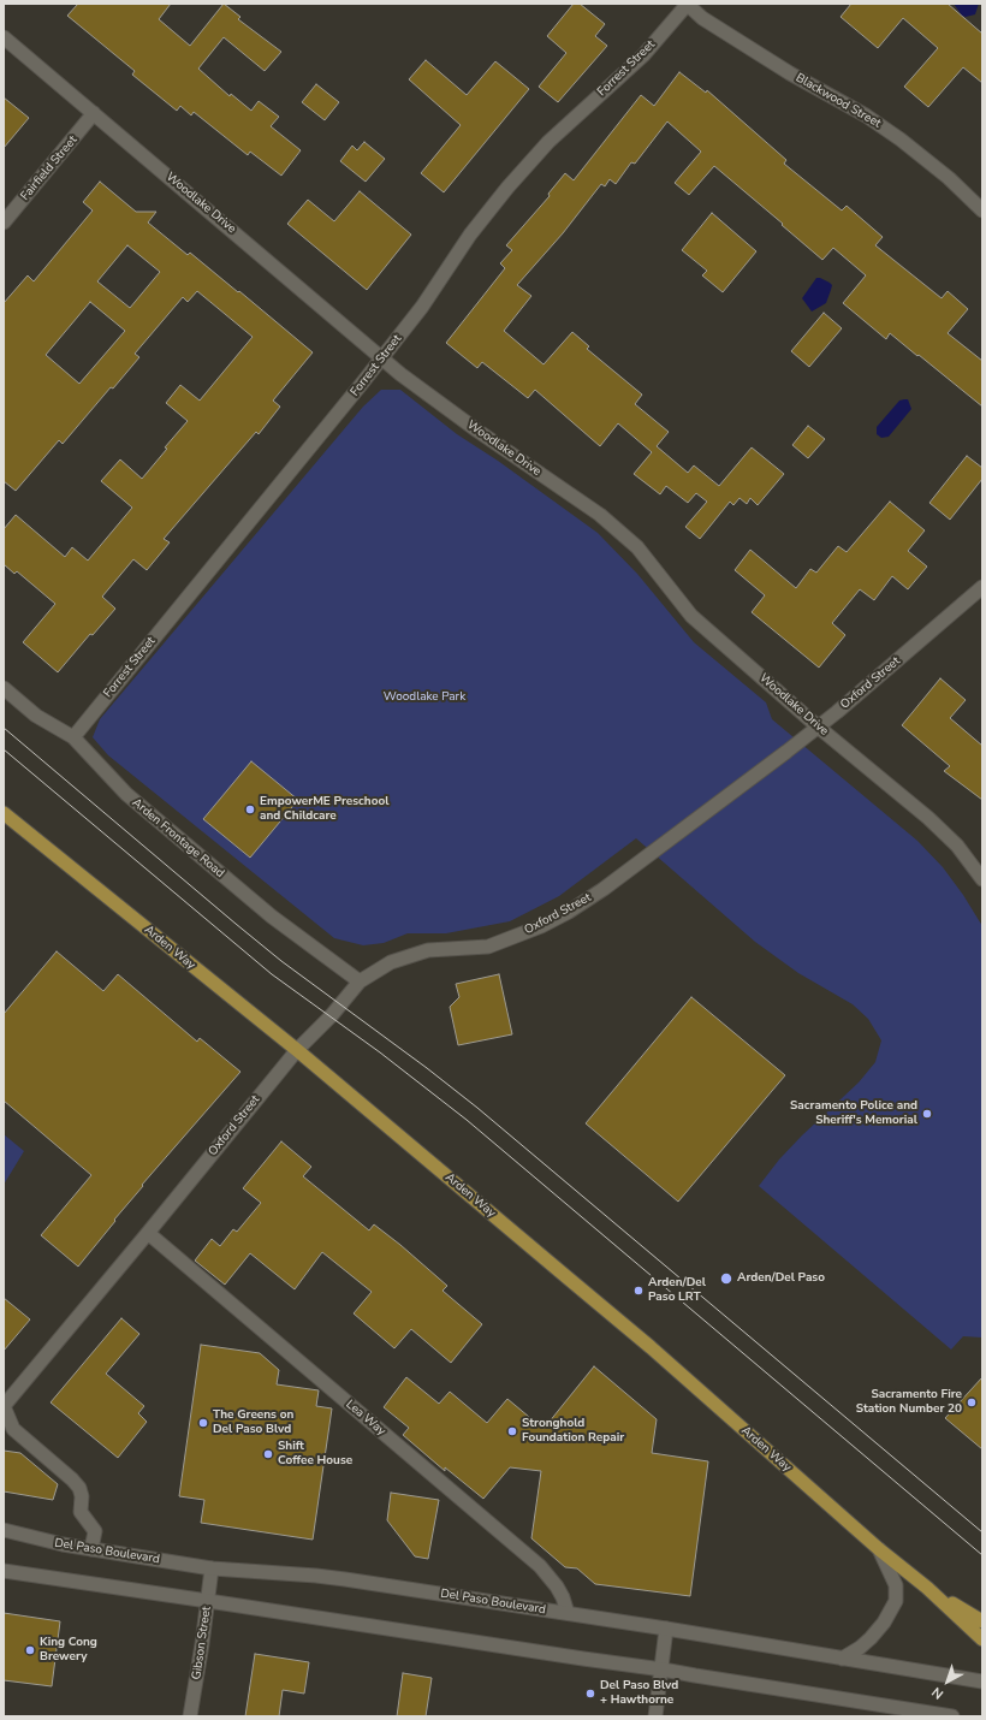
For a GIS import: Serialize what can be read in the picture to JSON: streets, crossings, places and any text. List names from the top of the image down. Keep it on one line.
{"streets":{"main road":["Arden Way"],"street":["Forrest Street","Blackwood Street","Fairfield Street","Woodlake Drive","Oxford Street","Arden Frontage Road","Lea Way","Del Paso Boulevard","Gibson Street"]},"crossings":[["Forrest Street","Blackwood Street"],["Forrest Street","Woodlake Drive"],["Forrest Street","Arden Frontage Road"],["Fairfield Street","Woodlake Drive"],["Woodlake Drive","Oxford Street"],["Oxford Street","Arden Frontage Road"],["Oxford Street","Arden Way"],["Oxford Street","Lea Way"],["Lea Way","Del Paso Boulevard"],["Del Paso Boulevard","Gibson Street"]],"parks":["Woodlake Park"],"places":["EmpowerME Preschool and Childcare","Sacramento Police and Sheriff's Memorial","Arden/Del Paso","Arden/Del Paso LRT","Sacramento Fire Station Number 20","The Greens on Del Paso Blvd","Stronghold Foundation Repair","Shift Coffee House","King Cong Brewery","Del Paso Blvd + Hawthorne"],"north":"bottom left"}
